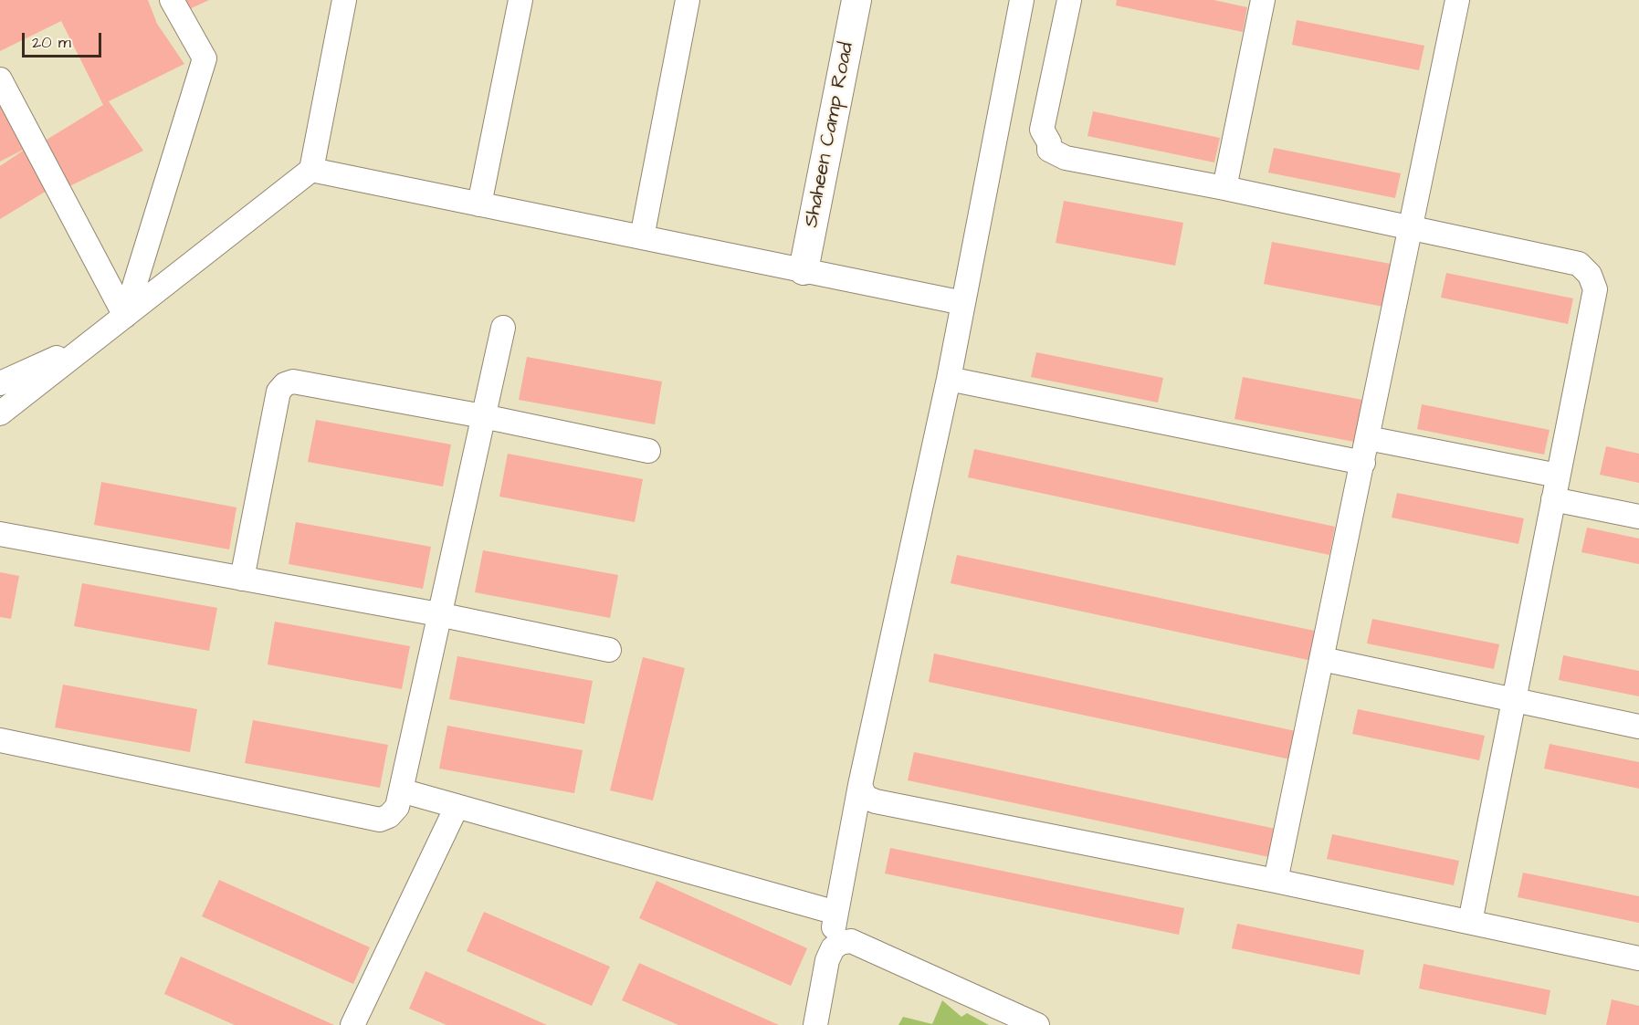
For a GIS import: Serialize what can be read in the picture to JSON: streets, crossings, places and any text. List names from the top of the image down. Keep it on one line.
{"streets":{"street":["Shaheen Camp Road"]},"scale_bar":"20 m"}
